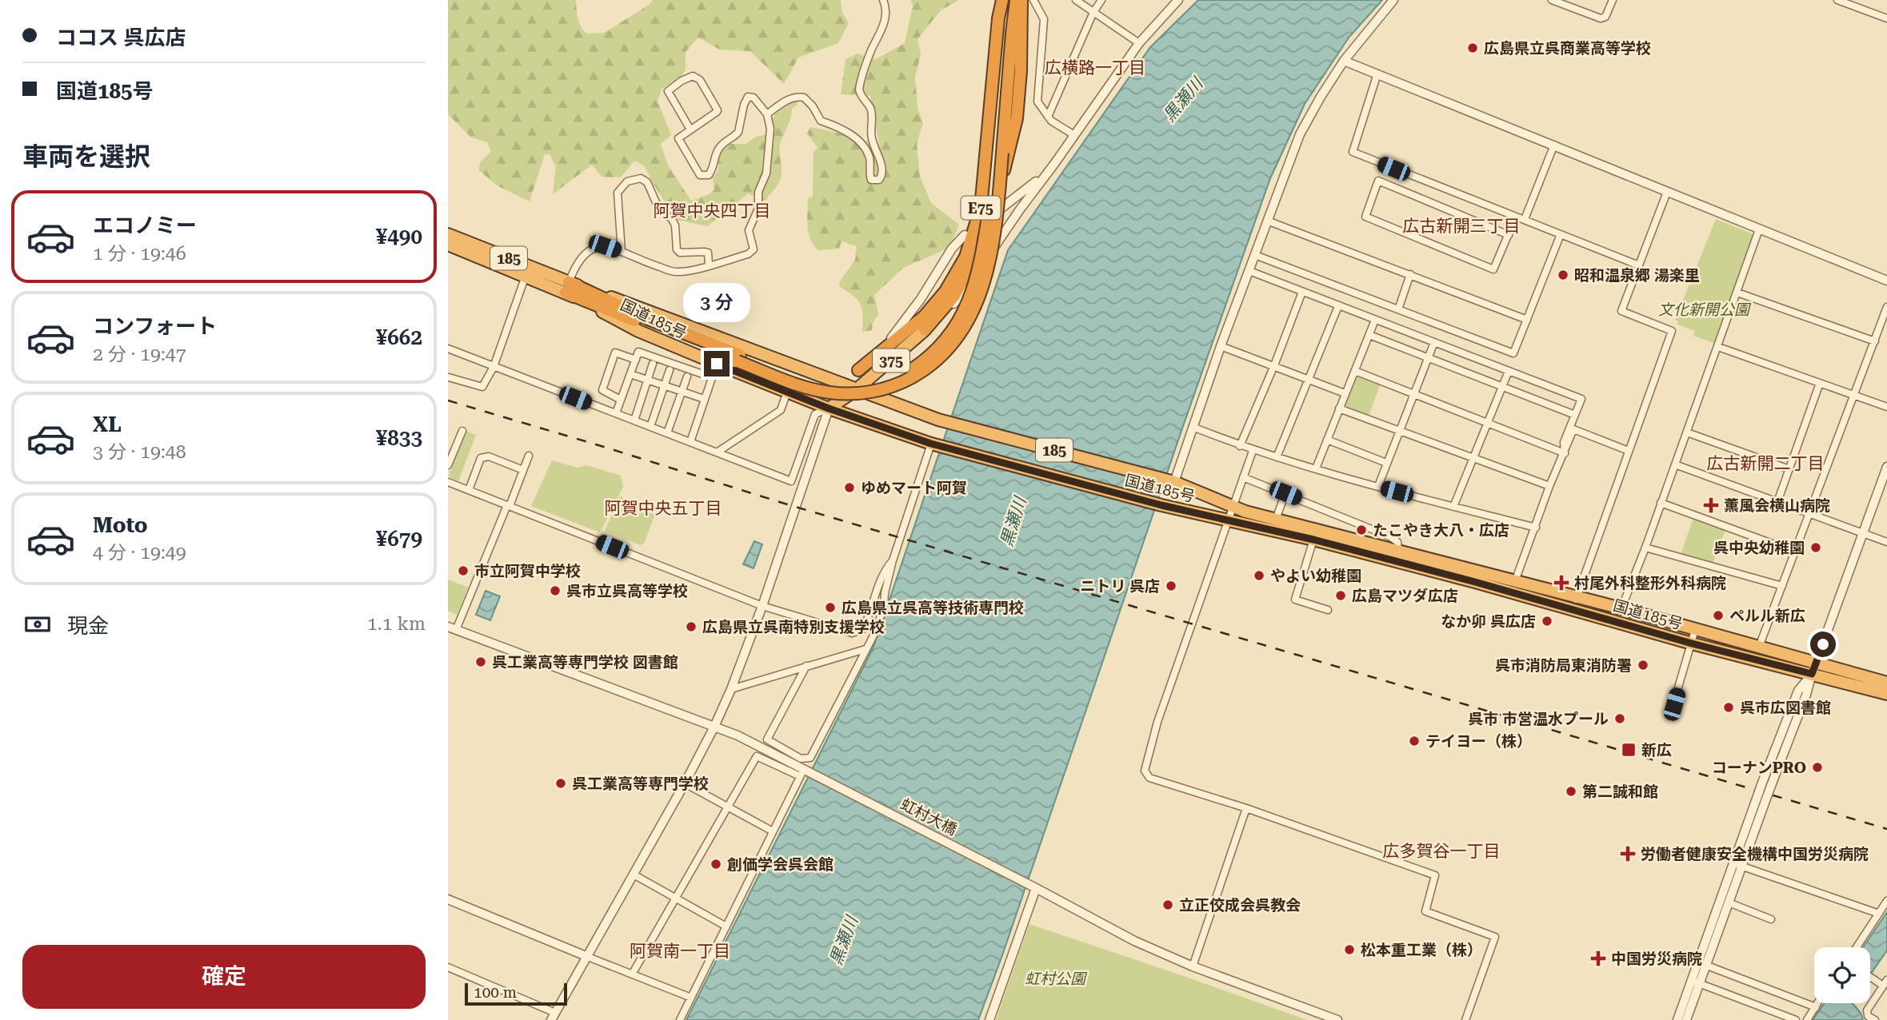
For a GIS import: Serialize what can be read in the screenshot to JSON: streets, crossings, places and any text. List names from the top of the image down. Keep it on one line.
{"streets":{"highway":["E75","185","国道185号","375"],"street":["虹村大橋"]},"crossings":[["E75","375"],["国道185号","375"]],"districts":["広横路一丁目","阿賀中央四丁目","広古新開三丁目","広古新開二丁目","阿賀中央五丁目","広多賀谷一丁目","阿賀南一丁目"],"water":["黒瀬川"],"parks":["文化新開公園","虹村公園"],"places":{"other":["広島県立呉商業高等学校","昭和温泉郷 湯楽里","ゆめマート阿賀","たこやき大八・広店","呉中央幼稚園","市立阿賀中学校","やよい幼稚園","ニトリ 呉店","呉市立呉高等学校","広島マツダ広店","広島県立呉高等技術専門校","ペルル新広","なか卯 呉広店","広島県立呉南特別支援学校","呉工業高等専門学校 図書館","呉市消防局東消防署","呉市広図書館","呉市 市営温水プール","テイヨー（株）","コーナンPRO","呉工業高等専門学校","第二誠和館","創価学会呉会館","立正佼成会呉教会","松本重工業（株）"],"health":["薫風会横山病院","村尾外科整形外科病院","労働者健康安全機構中国労災病院","中国労災病院"],"transit":["新広"]},"scale_bar":"100 m","page":{"banner":["ココス 呉広店","国道185号"],"heading":"車両を選択","list":[{"name":"エコノミー","note":"1 分 · 19:46","value":"¥490"},{"name":"コンフォート","note":"2 分 · 19:47","value":"¥662"},{"name":"XL","note":"3 分 · 19:48","value":"¥833"},{"name":"Moto","note":"4 分 · 19:49","value":"¥679"}],"bubble":"3 分","pay":["現金","1.1 km"],"buttons":"確定","scale":"100 m"}}
